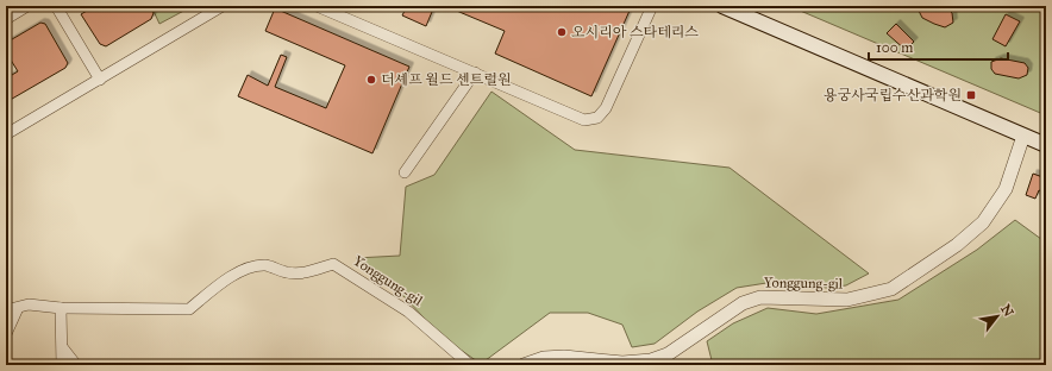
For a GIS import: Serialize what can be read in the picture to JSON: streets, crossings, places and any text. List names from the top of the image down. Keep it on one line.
{"streets":{"street":["Yonggung-gil"]},"places":{"other":["오시리아 스타테리스","더셰프 월드 센트럴원"],"transit":["용궁사국립수산과학원"]},"scale_bar":"100 m","north":"top right"}
